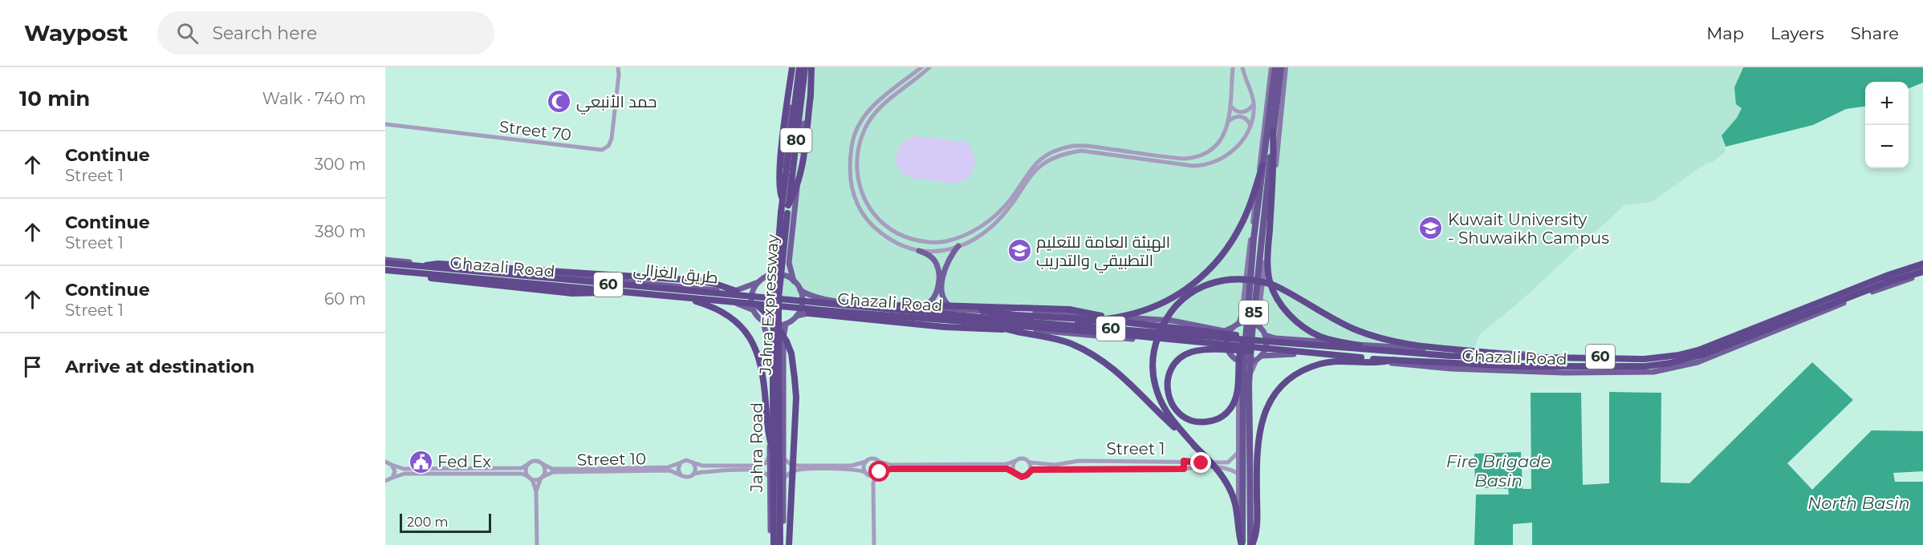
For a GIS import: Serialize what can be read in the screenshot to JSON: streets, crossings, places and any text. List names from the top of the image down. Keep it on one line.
{"streets":{"highway":["80","Ghazali Road","60","Jahra Expressway","85"],"main road":["طريق الغزالي","Jahra Road"],"street":["Street 70","Street 1","Street 10"]},"crossings":[["Ghazali Road","طريق الغزالي"],["Ghazali Road","60"],["Ghazali Road","Jahra Road"],["طريق الغزالي","Jahra Road"],["Jahra Expressway","Jahra Road"]],"water":["Fire Brigade Basin","North Basin"],"places":{"mosque":["حمد الأنبعي"],"school or university":["Kuwait University - Shuwaikh Campus","الهيئة العامة للتعليم التطبيقي والتدريب"],"public building":["Fed Ex"]},"scale_bar":"200 m","page":{"header":"Waypost","search":"Search here","nav":["Map","Layers","Share"],"heading":["10 min","Walk · 740 m"],"map_buttons":["+","−"],"list":[["Continue","Street 1","300 m"],["Continue","Street 1","380 m"],["Continue","Street 1","60 m"],"Arrive at destination"],"scale":"200 m"}}
